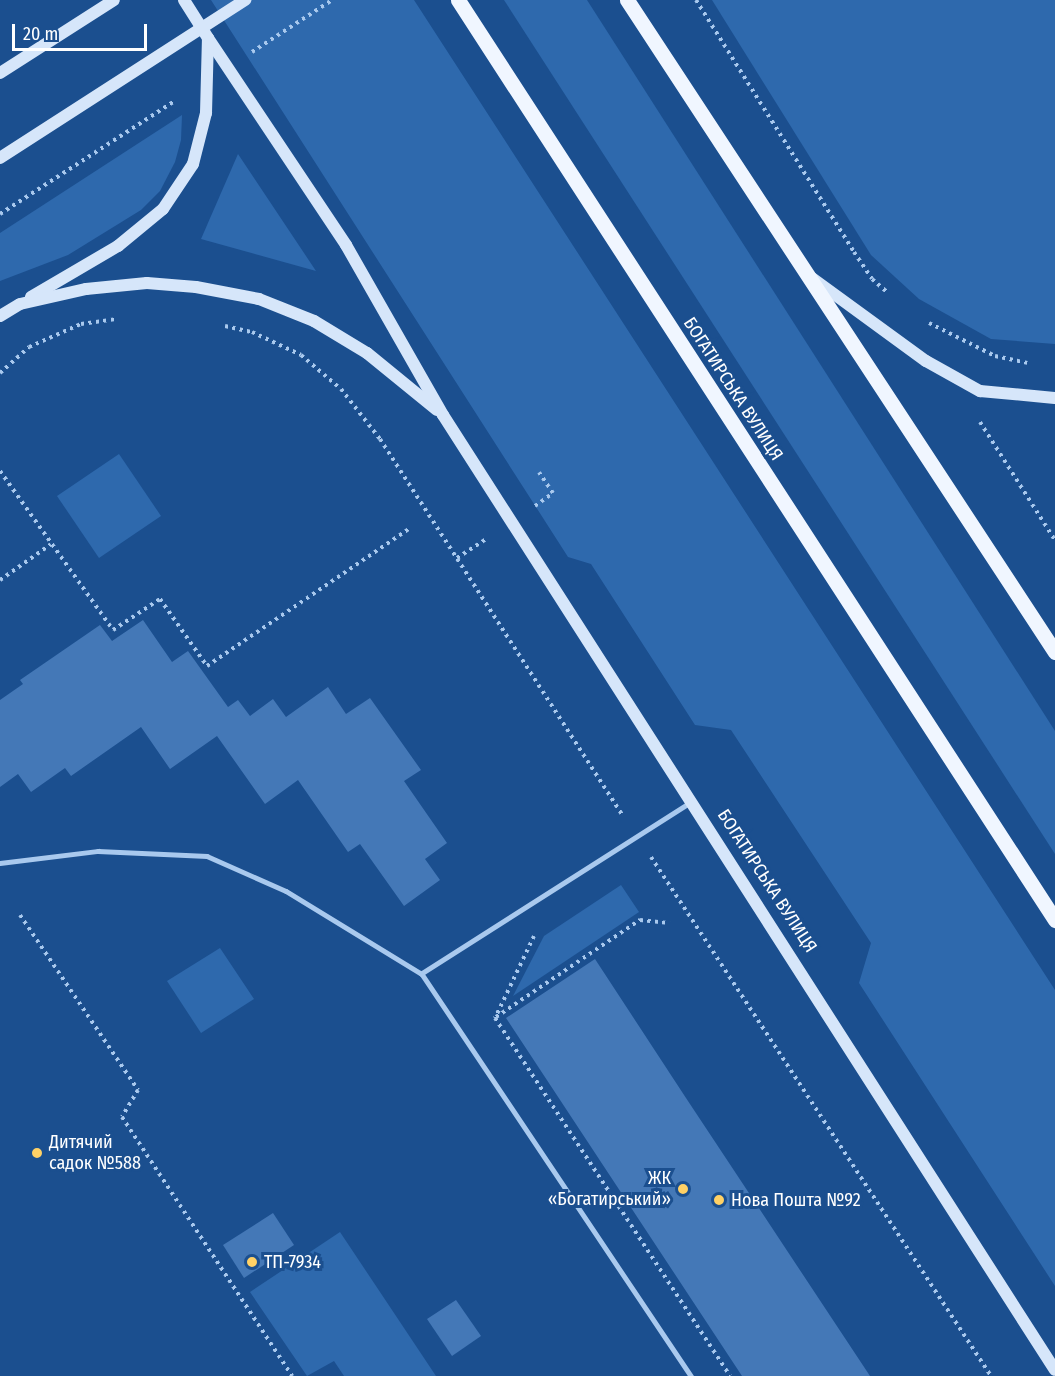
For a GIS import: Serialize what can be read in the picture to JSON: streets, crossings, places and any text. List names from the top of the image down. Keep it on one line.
{"streets":{"main road":["БОГАТИРСЬКА ВУЛИЦЯ"]},"places":["Дитячий садок №588","ЖК «Богатирський»","Нова Пошта №92","ТП-7934"],"scale_bar":"20 m"}
